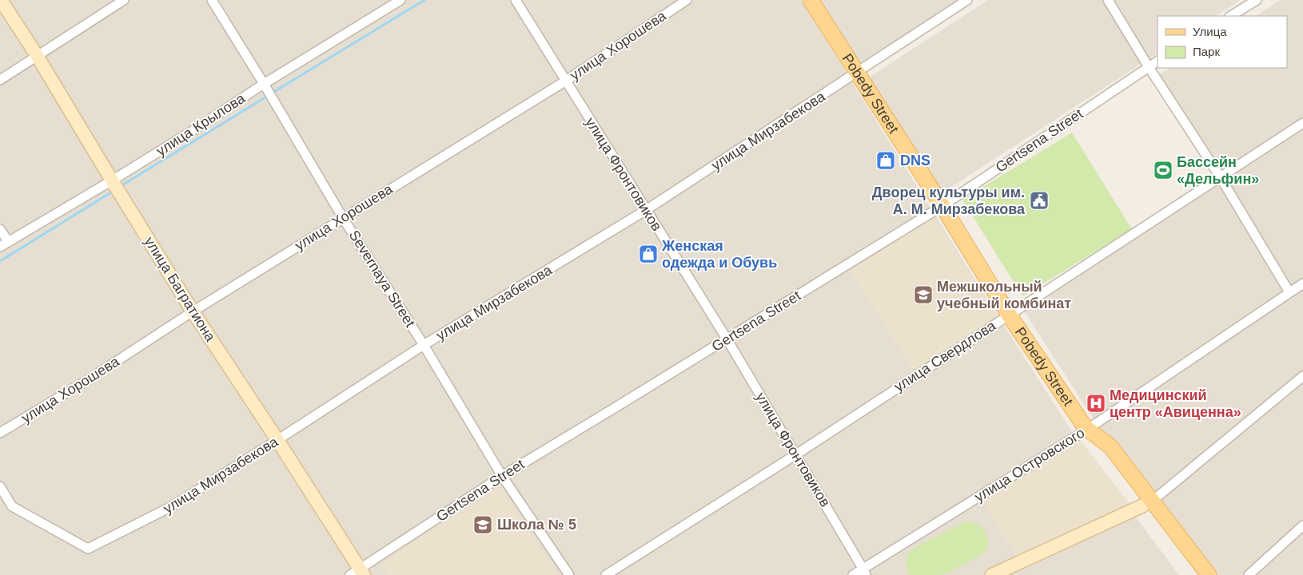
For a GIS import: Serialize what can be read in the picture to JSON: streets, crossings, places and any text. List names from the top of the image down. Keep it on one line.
{"streets":{"main road":["Pobedy Street","улица Багратиона"],"street":["улица Хорошева","улица Крылова","улица Мирзабекова","Gertsena Street","улица Фронтовиков","Severnaya Street","улица Свердлова","улица Островского"]},"crossings":[["улица Хорошева","улица Фронтовиков"],["улица Хорошева","Severnaya Street"],["улица Хорошева","улица Багратиона"],["Pobedy Street","улица Мирзабекова"],["Pobedy Street","Gertsena Street"],["Pobedy Street","улица Свердлова"],["Pobedy Street","улица Островского"],["улица Крылова","Severnaya Street"],["улица Крылова","улица Багратиона"],["улица Мирзабекова","улица Фронтовиков"],["улица Мирзабекова","Severnaya Street"],["улица Мирзабекова","улица Багратиона"],["Gertsena Street","улица Фронтовиков"],["Gertsena Street","Severnaya Street"],["Gertsena Street","улица Багратиона"],["улица Фронтовиков","улица Свердлова"],["улица Фронтовиков","улица Островского"]],"places":{"shop":["DNS","Женская одежда и Обувь"],"sports":["Бассейн «Дельфин»"],"public building":["Дворец культуры им. А. М. Мирзабекова"],"school or university":["Межшкольный учебный комбинат","Школа № 5"],"hospital":["Медицинский центр «Авиценна»"]},"legend":["Улица","Парк"]}
